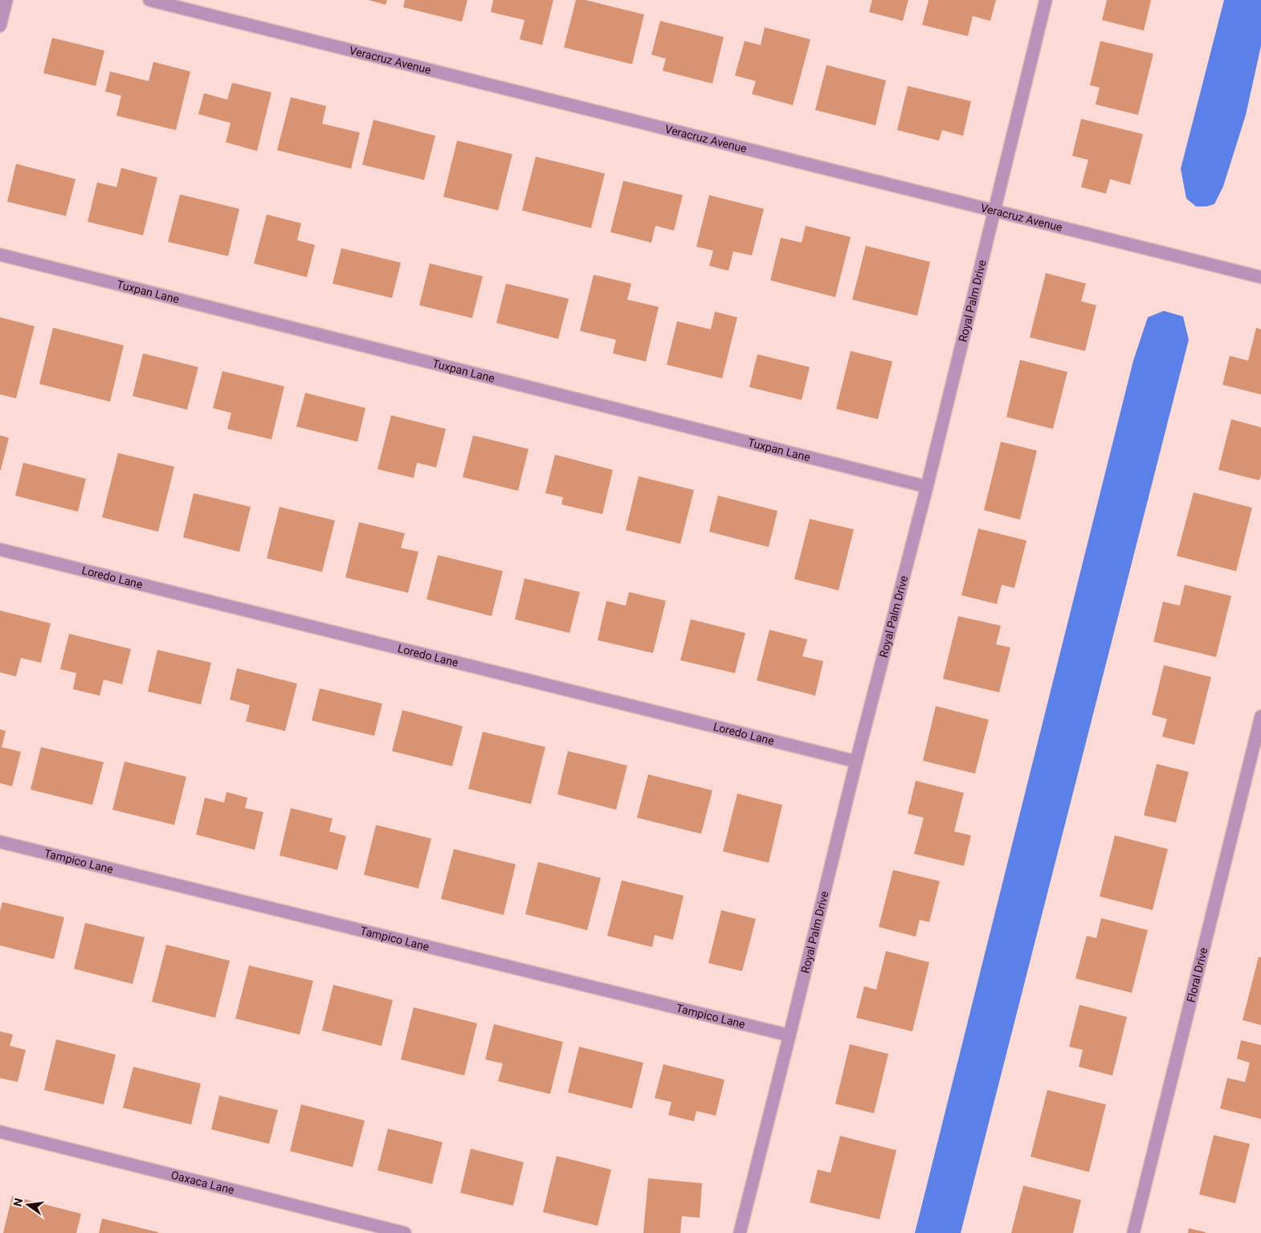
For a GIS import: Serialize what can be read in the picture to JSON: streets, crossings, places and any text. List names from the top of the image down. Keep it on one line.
{"streets":{"street":["Veracruz Avenue","Tuxpan Lane","Royal Palm Drive","Loredo Lane","Tampico Lane","Floral Drive","Oaxaca Lane"]},"crossings":[["Veracruz Avenue","Royal Palm Drive"],["Tuxpan Lane","Royal Palm Drive"],["Royal Palm Drive","Loredo Lane"],["Royal Palm Drive","Tampico Lane"]],"north":"left"}
